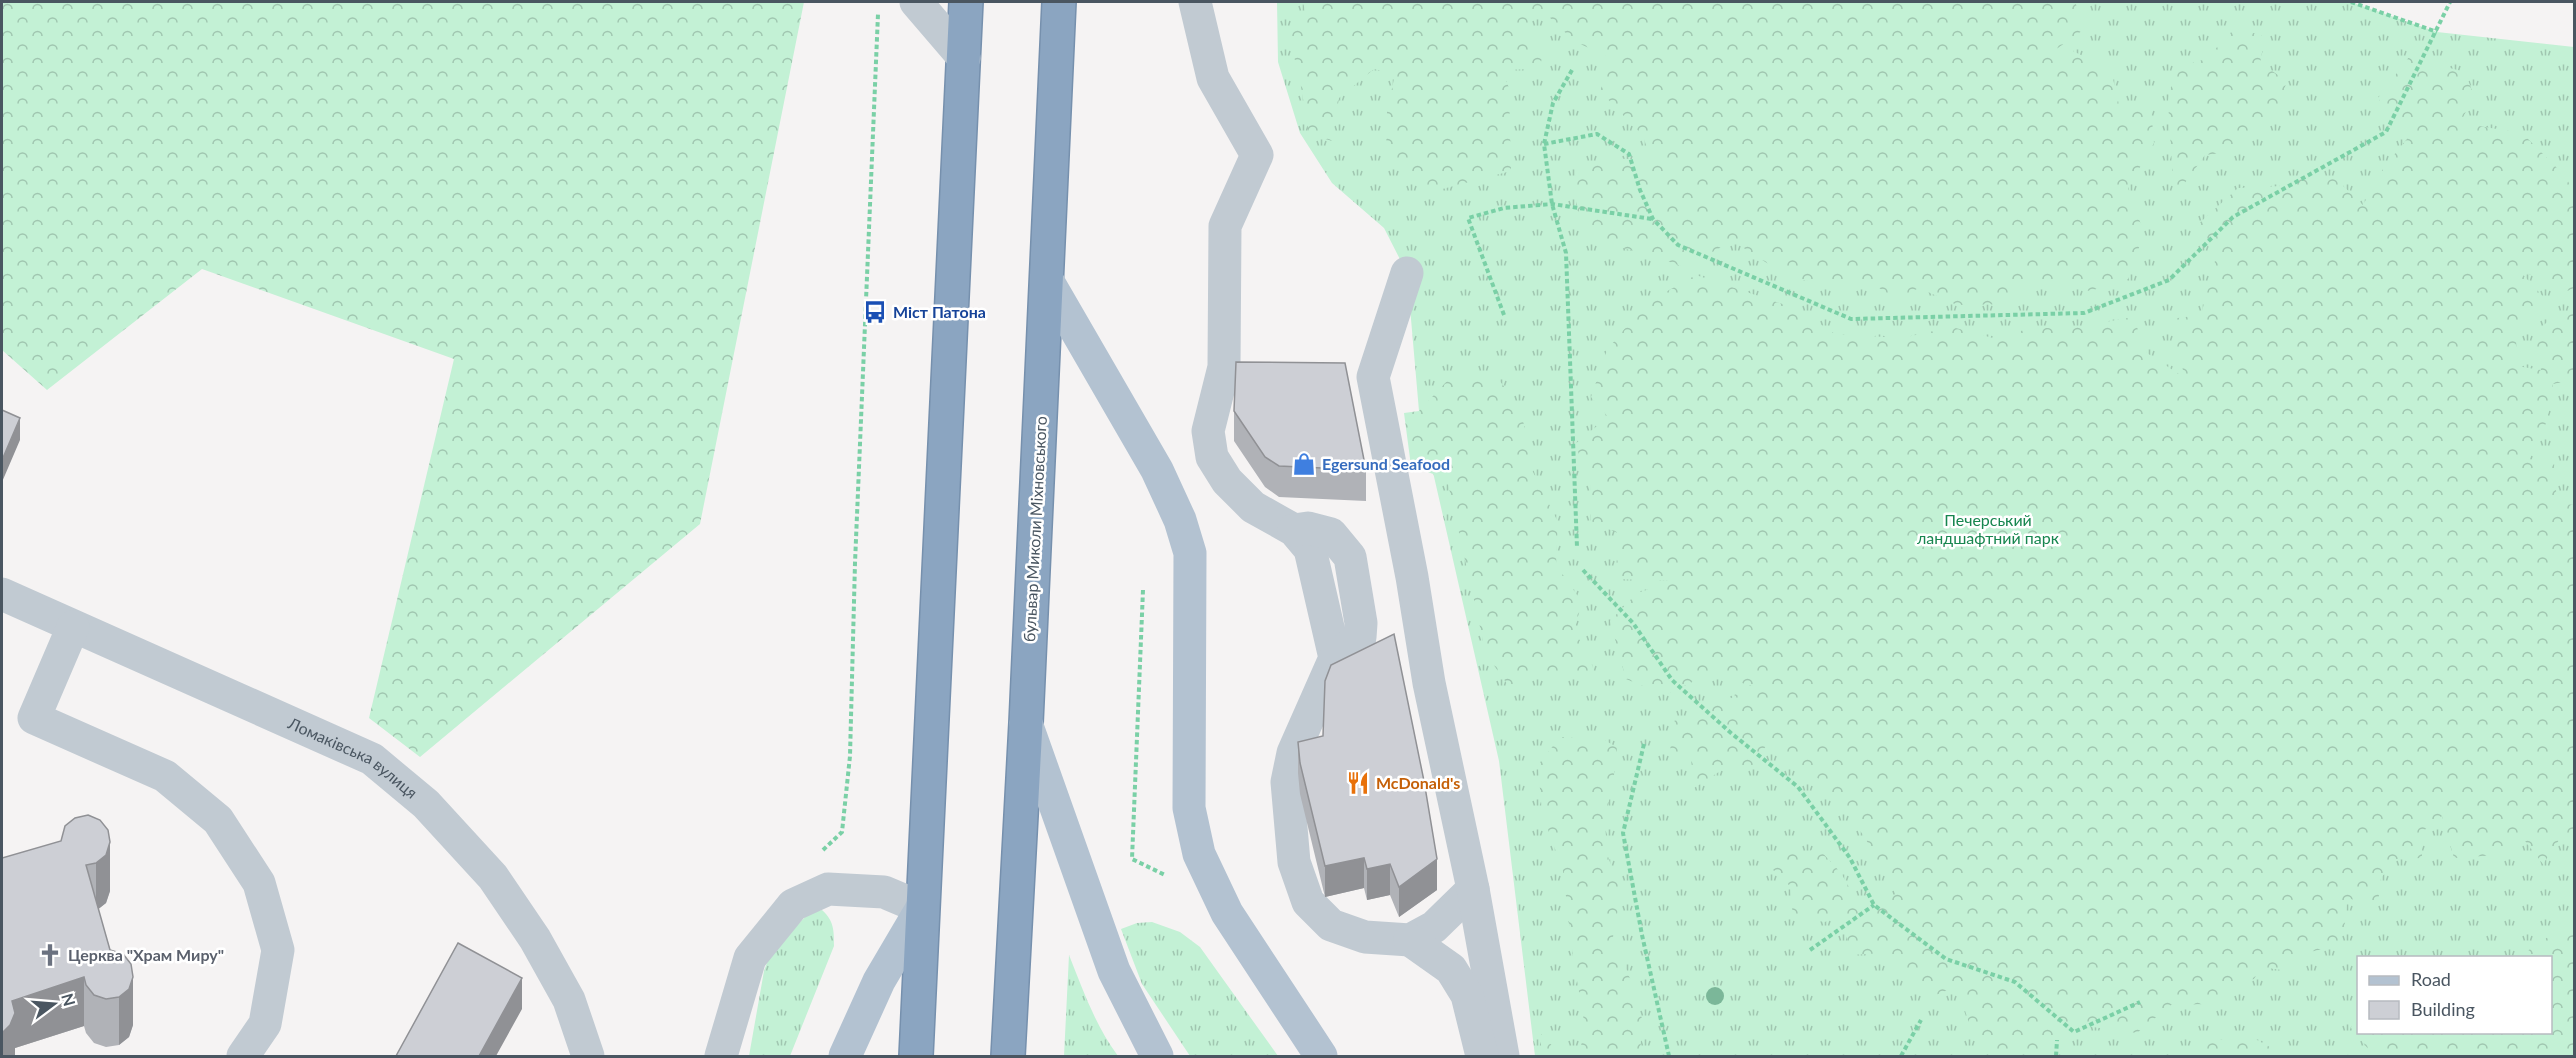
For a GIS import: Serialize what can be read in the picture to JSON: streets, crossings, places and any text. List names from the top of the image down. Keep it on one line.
{"streets":{"highway":["бульвар Миколи Міхновського"],"street":["Ломаківська вулиця"]},"parks":["Печерський ландшафтний парк"],"places":{"bus stop":["Міст Патона"],"shop":["Egersund Seafood"],"restaurant":["McDonald's"],"church":["Церква \"Храм Миру\""]},"legend":["Road","Building"],"north":"right"}
